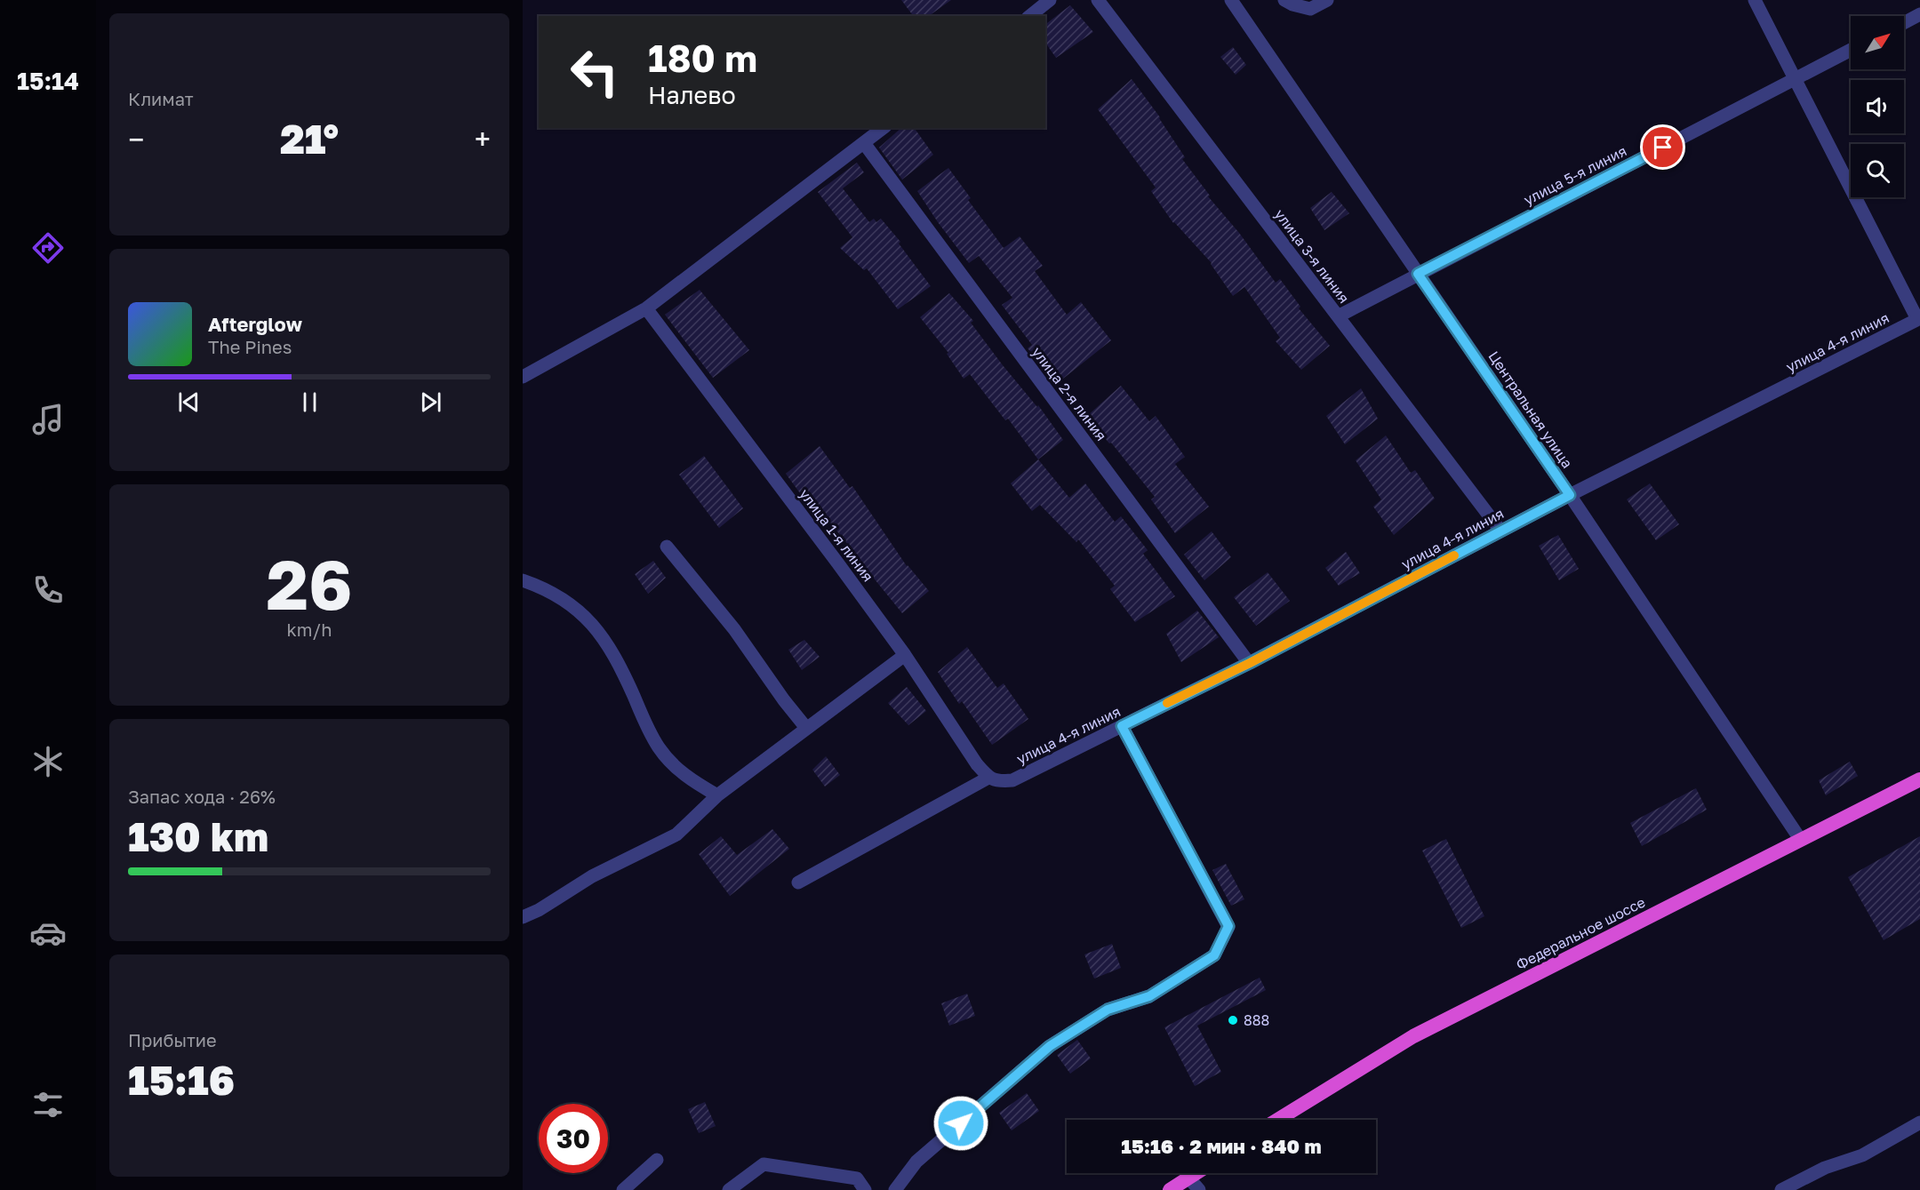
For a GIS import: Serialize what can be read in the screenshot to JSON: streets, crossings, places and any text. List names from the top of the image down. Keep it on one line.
{"streets":{"highway":["Федеральное шоссе"],"street":["улица 5-я линия","улица 3-я линия","улица 4-я линия","улица 2-я линия","Центральная улица","улица 1-я линия"]},"crossings":[["улица 5-я линия","улица 3-я линия"],["улица 5-я линия","Центральная улица"],["улица 3-я линия","улица 4-я линия"],["улица 4-я линия","улица 2-я линия"],["улица 4-я линия","Центральная улица"],["улица 4-я линия","улица 1-я линия"],["Центральная улица","Федеральное шоссе"]],"places":["888"],"north":"top right","page":{"tabs":"15:14","tile":["Климат",["26","km/h"],["Запас хода · 26%","130 km"],["Прибытие","15:16"]],"turn":["180 m","Налево"],"heat":["−","21°","+"],"song":["Afterglow","The Pines"],"limit":"30","trip":"15:16 · 2 мин · 840 m"}}
